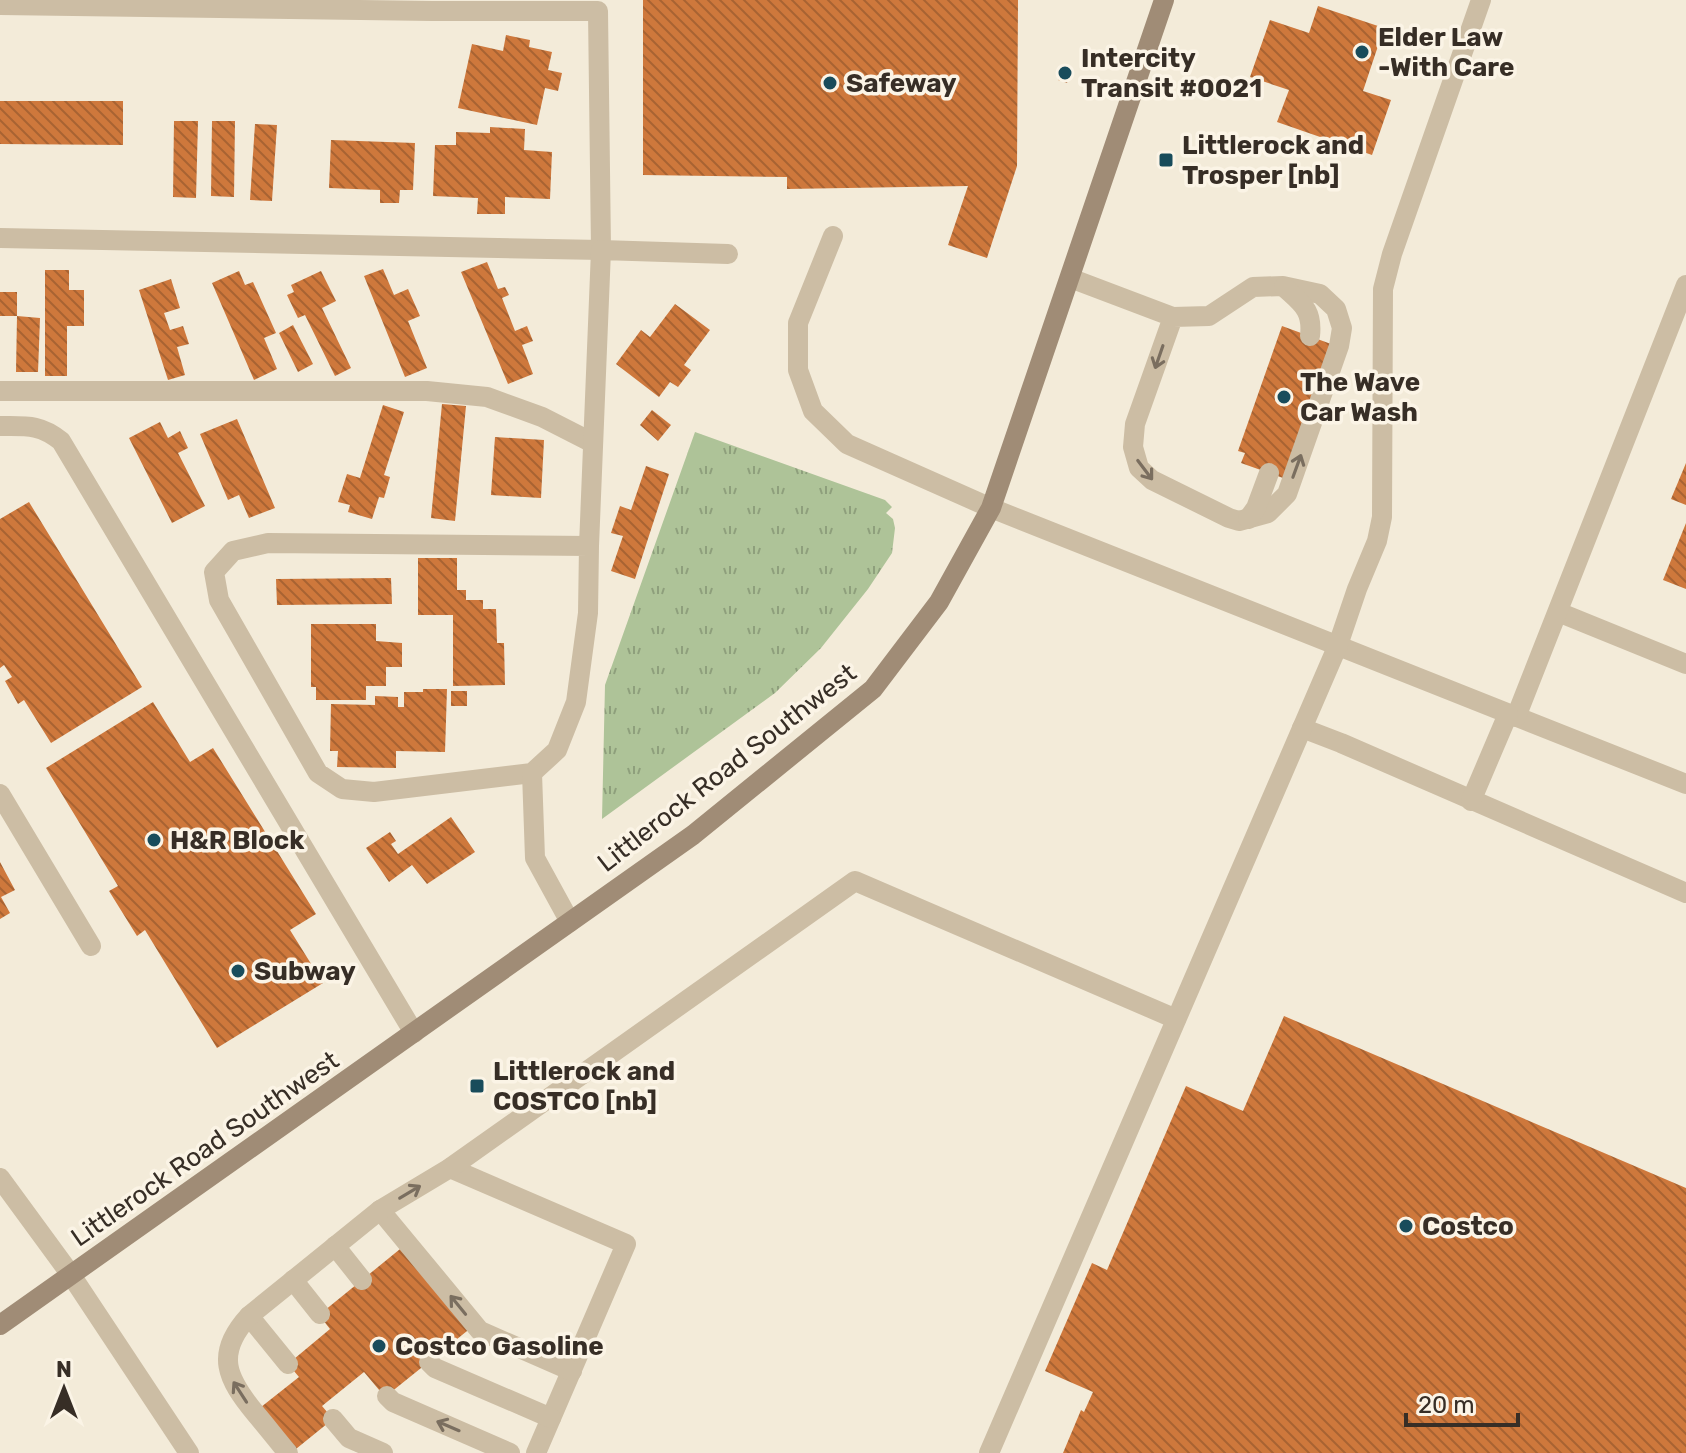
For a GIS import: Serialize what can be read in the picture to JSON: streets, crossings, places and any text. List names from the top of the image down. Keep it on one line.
{"streets":{"main road":["Littlerock Road Southwest"]},"places":{"other":["Elder Law -With Care","Intercity Transit #0021","Safeway","The Wave Car Wash","H&R Block","Subway","Costco","Costco Gasoline"],"transit":["Littlerock and Trosper [nb]","Littlerock and COSTCO [nb]"]},"scale_bar":"20 m","north":"top"}
